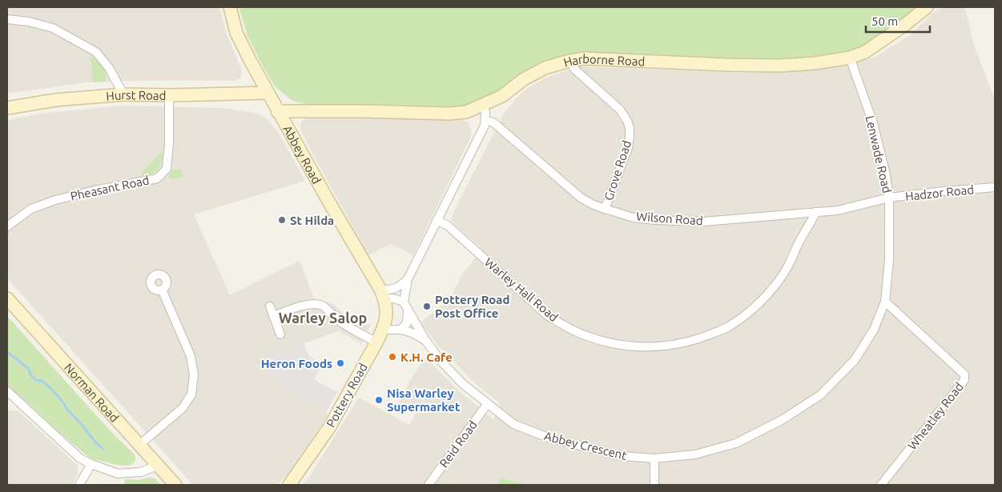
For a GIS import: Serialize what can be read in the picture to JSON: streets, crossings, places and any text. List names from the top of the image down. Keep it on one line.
{"streets":{"street":["Harborne Road","Hurst Road","Lenwade Road","Abbey Road","Grove Road","Pheasant Road","Hadzor Road","Wilson Road","Warley Hall Road","Norman Road","Pottery Road","Wheatley Road","Reid Road","Abbey Crescent"]},"crossings":[["Harborne Road","Lenwade Road"],["Harborne Road","Abbey Road"],["Harborne Road","Grove Road"],["Hurst Road","Abbey Road"],["Hurst Road","Pheasant Road"],["Lenwade Road","Hadzor Road"],["Lenwade Road","Wheatley Road"],["Lenwade Road","Abbey Crescent"],["Abbey Road","Pottery Road"],["Grove Road","Wilson Road"],["Hadzor Road","Wilson Road"],["Wilson Road","Warley Hall Road"],["Pottery Road","Abbey Crescent"],["Wheatley Road","Abbey Crescent"],["Reid Road","Abbey Crescent"]],"districts":["Warley Salop"],"places":["St Hilda","Pottery Road Post Office","K.H. Cafe","Heron Foods","Nisa Warley Supermarket"],"scale_bar":"50 m"}
